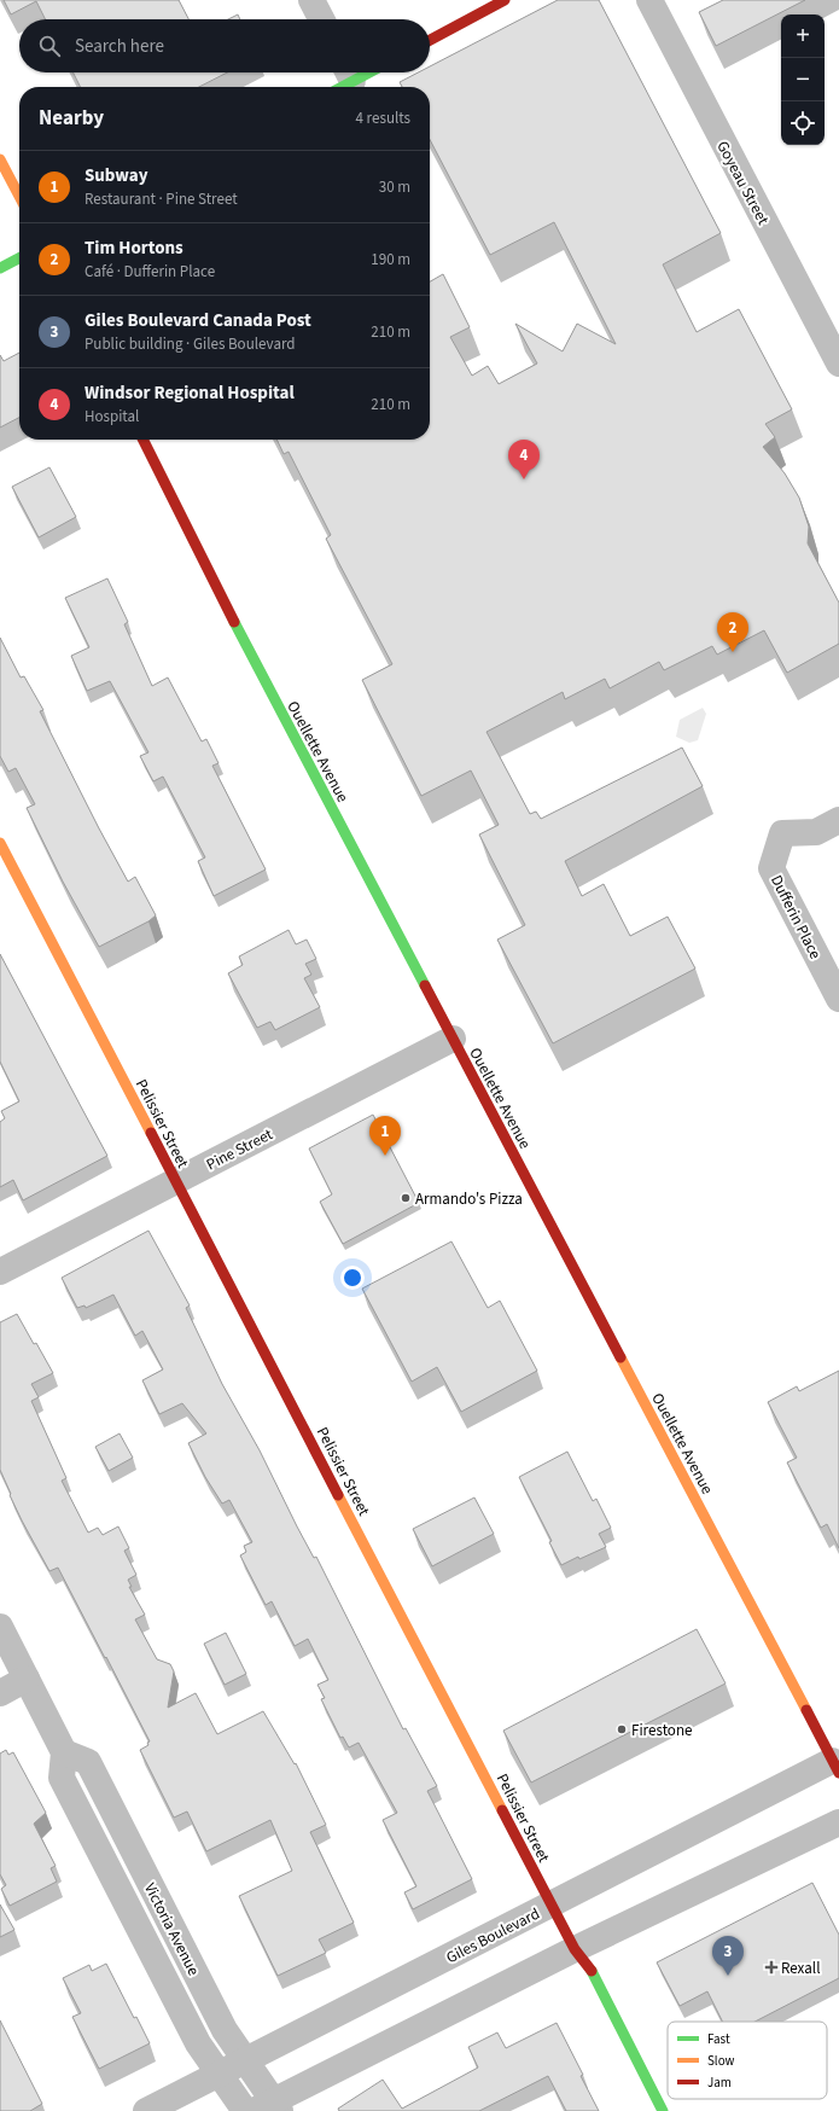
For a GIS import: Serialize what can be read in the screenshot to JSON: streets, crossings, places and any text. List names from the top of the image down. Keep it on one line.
{"streets":{"street":["Goyeau Street","Ouellette Avenue","Dufferin Place","Pelissier Street","Pine Street","Victoria Avenue","Giles Boulevard"]},"crossings":[["Ouellette Avenue","Pine Street"],["Ouellette Avenue","Giles Boulevard"],["Pelissier Street","Pine Street"],["Pelissier Street","Giles Boulevard"],["Victoria Avenue","Giles Boulevard"]],"places":{"other":["Armando's Pizza","Firestone"],"health":["Rexall"]},"legend":["Fast","Slow","Jam"],"page":{"map_buttons":["+","−"],"search":"Search here","heading":["Nearby","4 results"],"list":[{"mark":"1","name":"Subway","note":"Restaurant · Pine Street","value":"30 m"},{"mark":"2","name":"Tim Hortons","note":"Café · Dufferin Place","value":"190 m"},{"mark":"3","name":"Giles Boulevard Canada Post","note":"Public building · Giles Boulevard","value":"210 m"},{"mark":"4","name":"Windsor Regional Hospital","note":"Hospital","value":"210 m"}],"pins":["4","2","1","3"]}}
